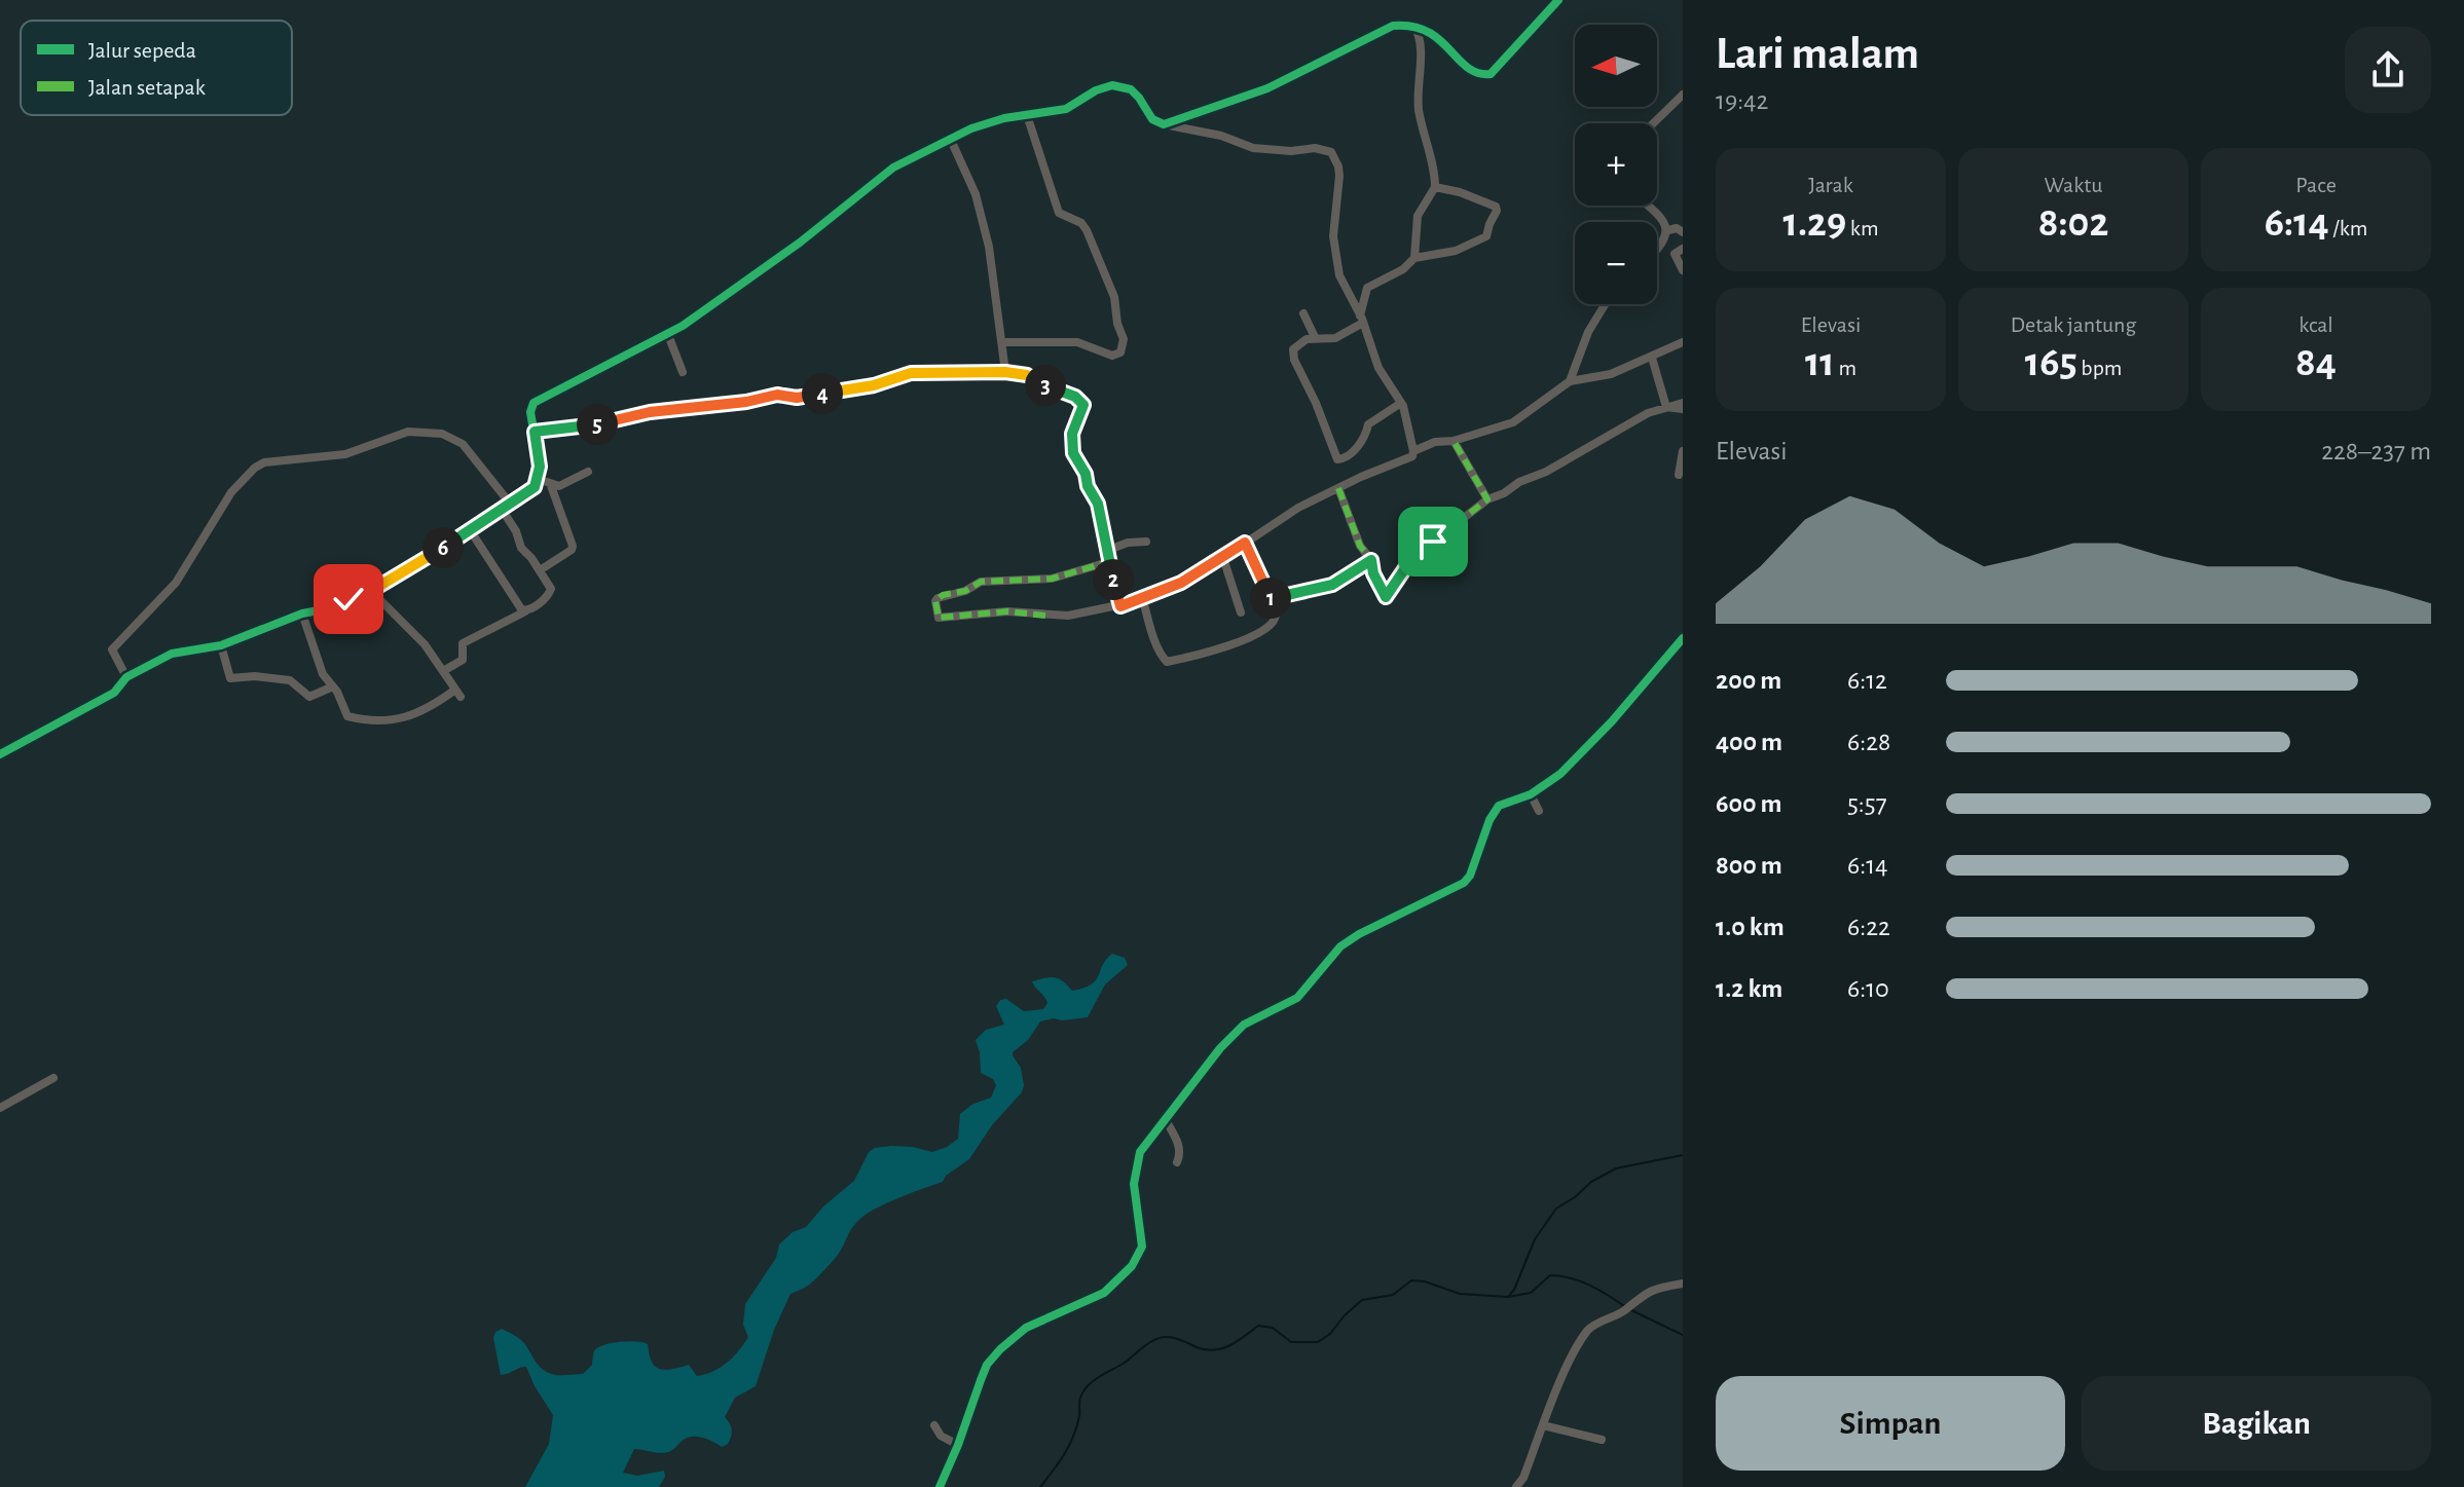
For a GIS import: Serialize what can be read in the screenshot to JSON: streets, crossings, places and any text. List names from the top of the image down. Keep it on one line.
{"legend":["Jalur sepeda","Jalan setapak"],"north":"left","page":{"heading":["Lari malam","19:42"],"map_buttons":["+","−"],"stats":[["Jarak","1.29 km"],["Waktu","8:02"],["Pace","6:14 /km"],["Elevasi","11 m"],["Detak jantung","165 bpm"],["kcal","84"]],"pins":["3","4","5","6","2","1"],"chart":["Elevasi","228–237 m"],"list":[{"name":"200 m","note":"6:12"},{"name":"400 m","note":"6:28"},{"name":"600 m","note":"5:57"},{"name":"800 m","note":"6:14"},{"name":"1.0 km","note":"6:22"},{"name":"1.2 km","note":"6:10"}],"buttons":["Simpan","Bagikan"]}}
